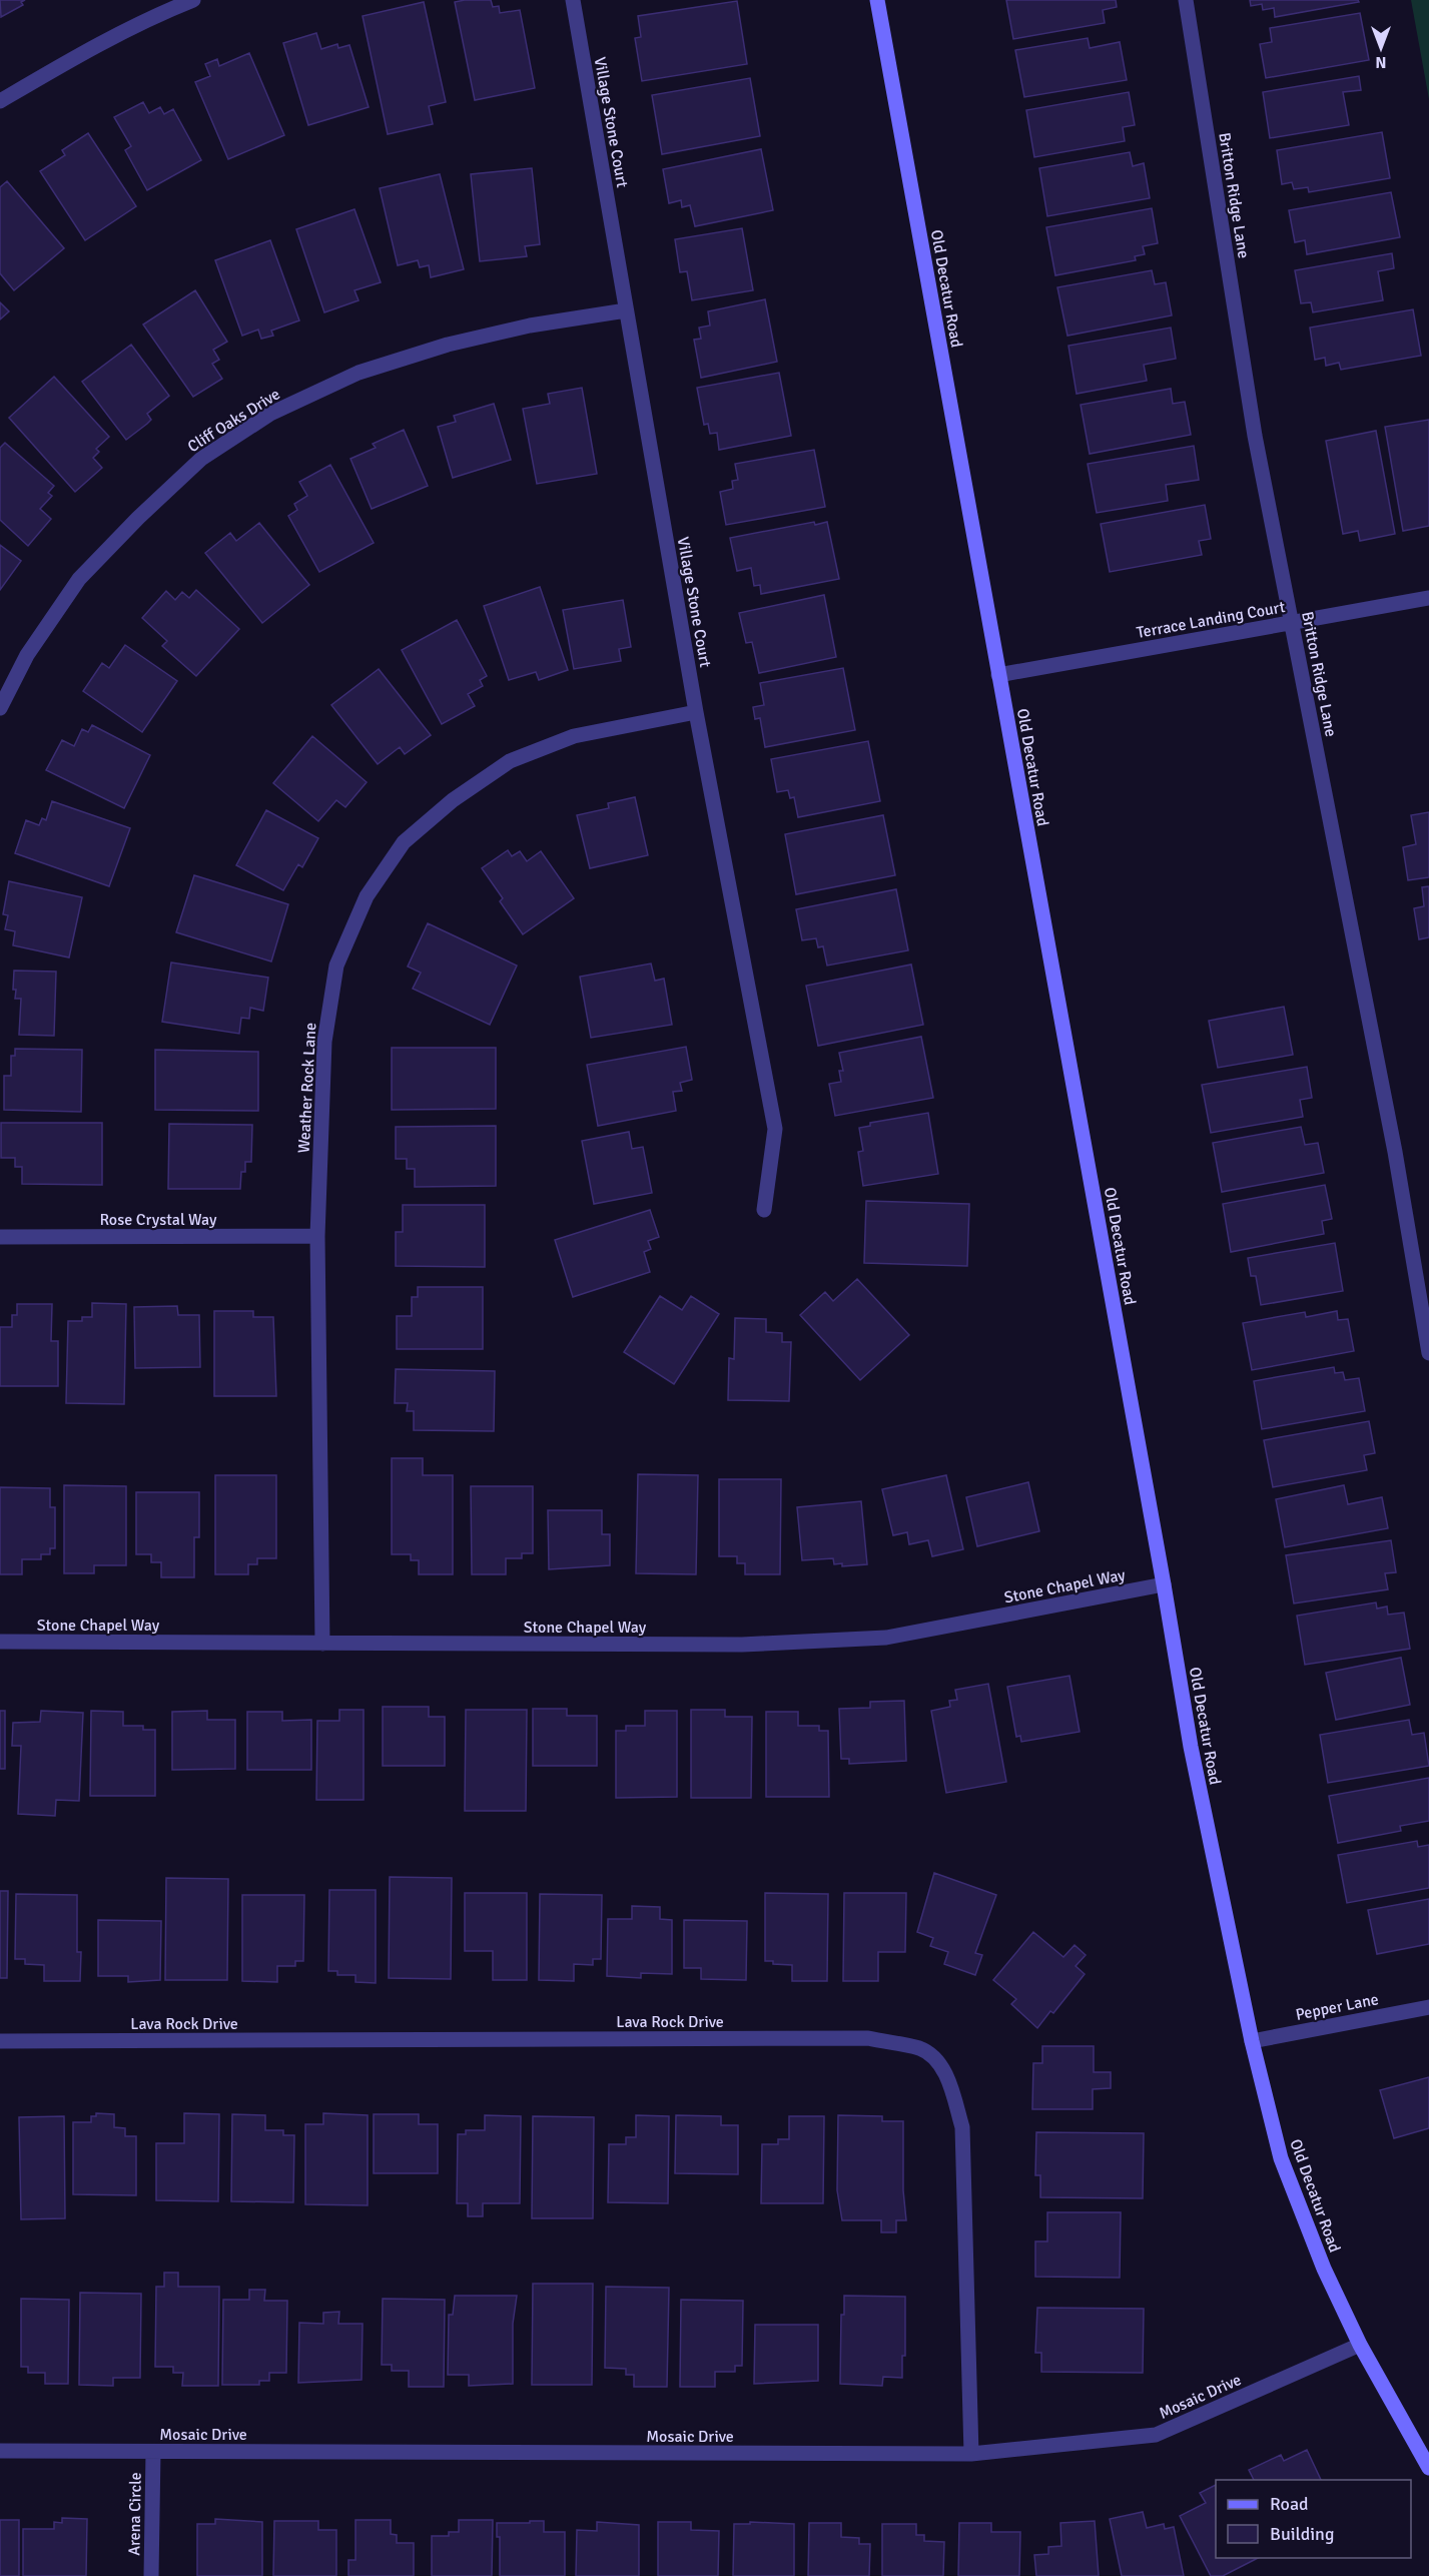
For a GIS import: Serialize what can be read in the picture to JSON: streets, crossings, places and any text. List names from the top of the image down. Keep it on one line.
{"streets":{"street":["Village Stone Court","Britton Ridge Lane","Old Decatur Road","Cliff Oaks Drive","Terrace Landing Court","Weather Rock Lane","Rose Crystal Way","Stone Chapel Way","Pepper Lane","Lava Rock Drive","Mosaic Drive","Arena Circle"]},"crossings":[["Village Stone Court","Cliff Oaks Drive"],["Village Stone Court","Weather Rock Lane"],["Britton Ridge Lane","Terrace Landing Court"],["Old Decatur Road","Terrace Landing Court"],["Old Decatur Road","Stone Chapel Way"],["Old Decatur Road","Pepper Lane"],["Old Decatur Road","Mosaic Drive"],["Weather Rock Lane","Rose Crystal Way"],["Weather Rock Lane","Stone Chapel Way"],["Lava Rock Drive","Mosaic Drive"],["Mosaic Drive","Arena Circle"]],"legend":["Road","Building"],"north":"bottom"}
